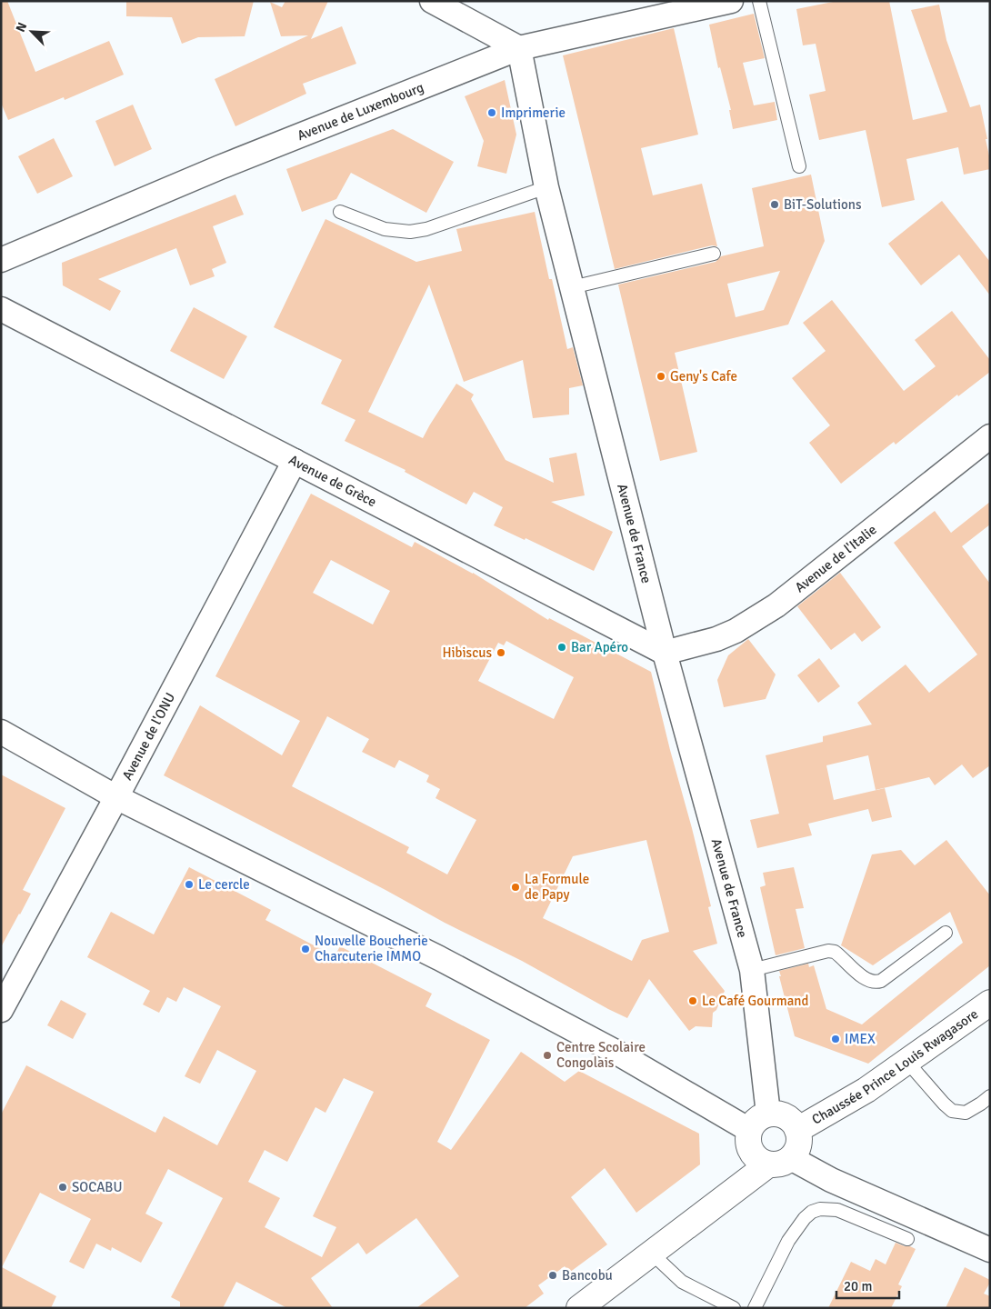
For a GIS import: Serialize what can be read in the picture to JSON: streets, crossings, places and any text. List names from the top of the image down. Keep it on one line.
{"streets":{"street":["Avenue de Luxembourg","Avenue de Grèce","Avenue de France","Avenue de l'Italie","Avenue de l'ONU","Chaussée Prince Louis Rwagasore"]},"crossings":[["Avenue de Luxembourg","Avenue de France"],["Avenue de Grèce","Avenue de France"],["Avenue de Grèce","Avenue de l'Italie"],["Avenue de Grèce","Avenue de l'ONU"],["Avenue de France","Avenue de l'Italie"],["Avenue de France","Chaussée Prince Louis Rwagasore"]],"places":["Imprimerie","BiT-Solutions","Geny's Cafe","Bar Apéro","Hibiscus","Le cercle","La Formule de Papy","Nouvelle Boucherie Charcuterie IMMO","Le Café Gourmand","IMEX","Centre Scolaire Congolais","SOCABU","Bancobu"],"scale_bar":"20 m","north":"top left"}
